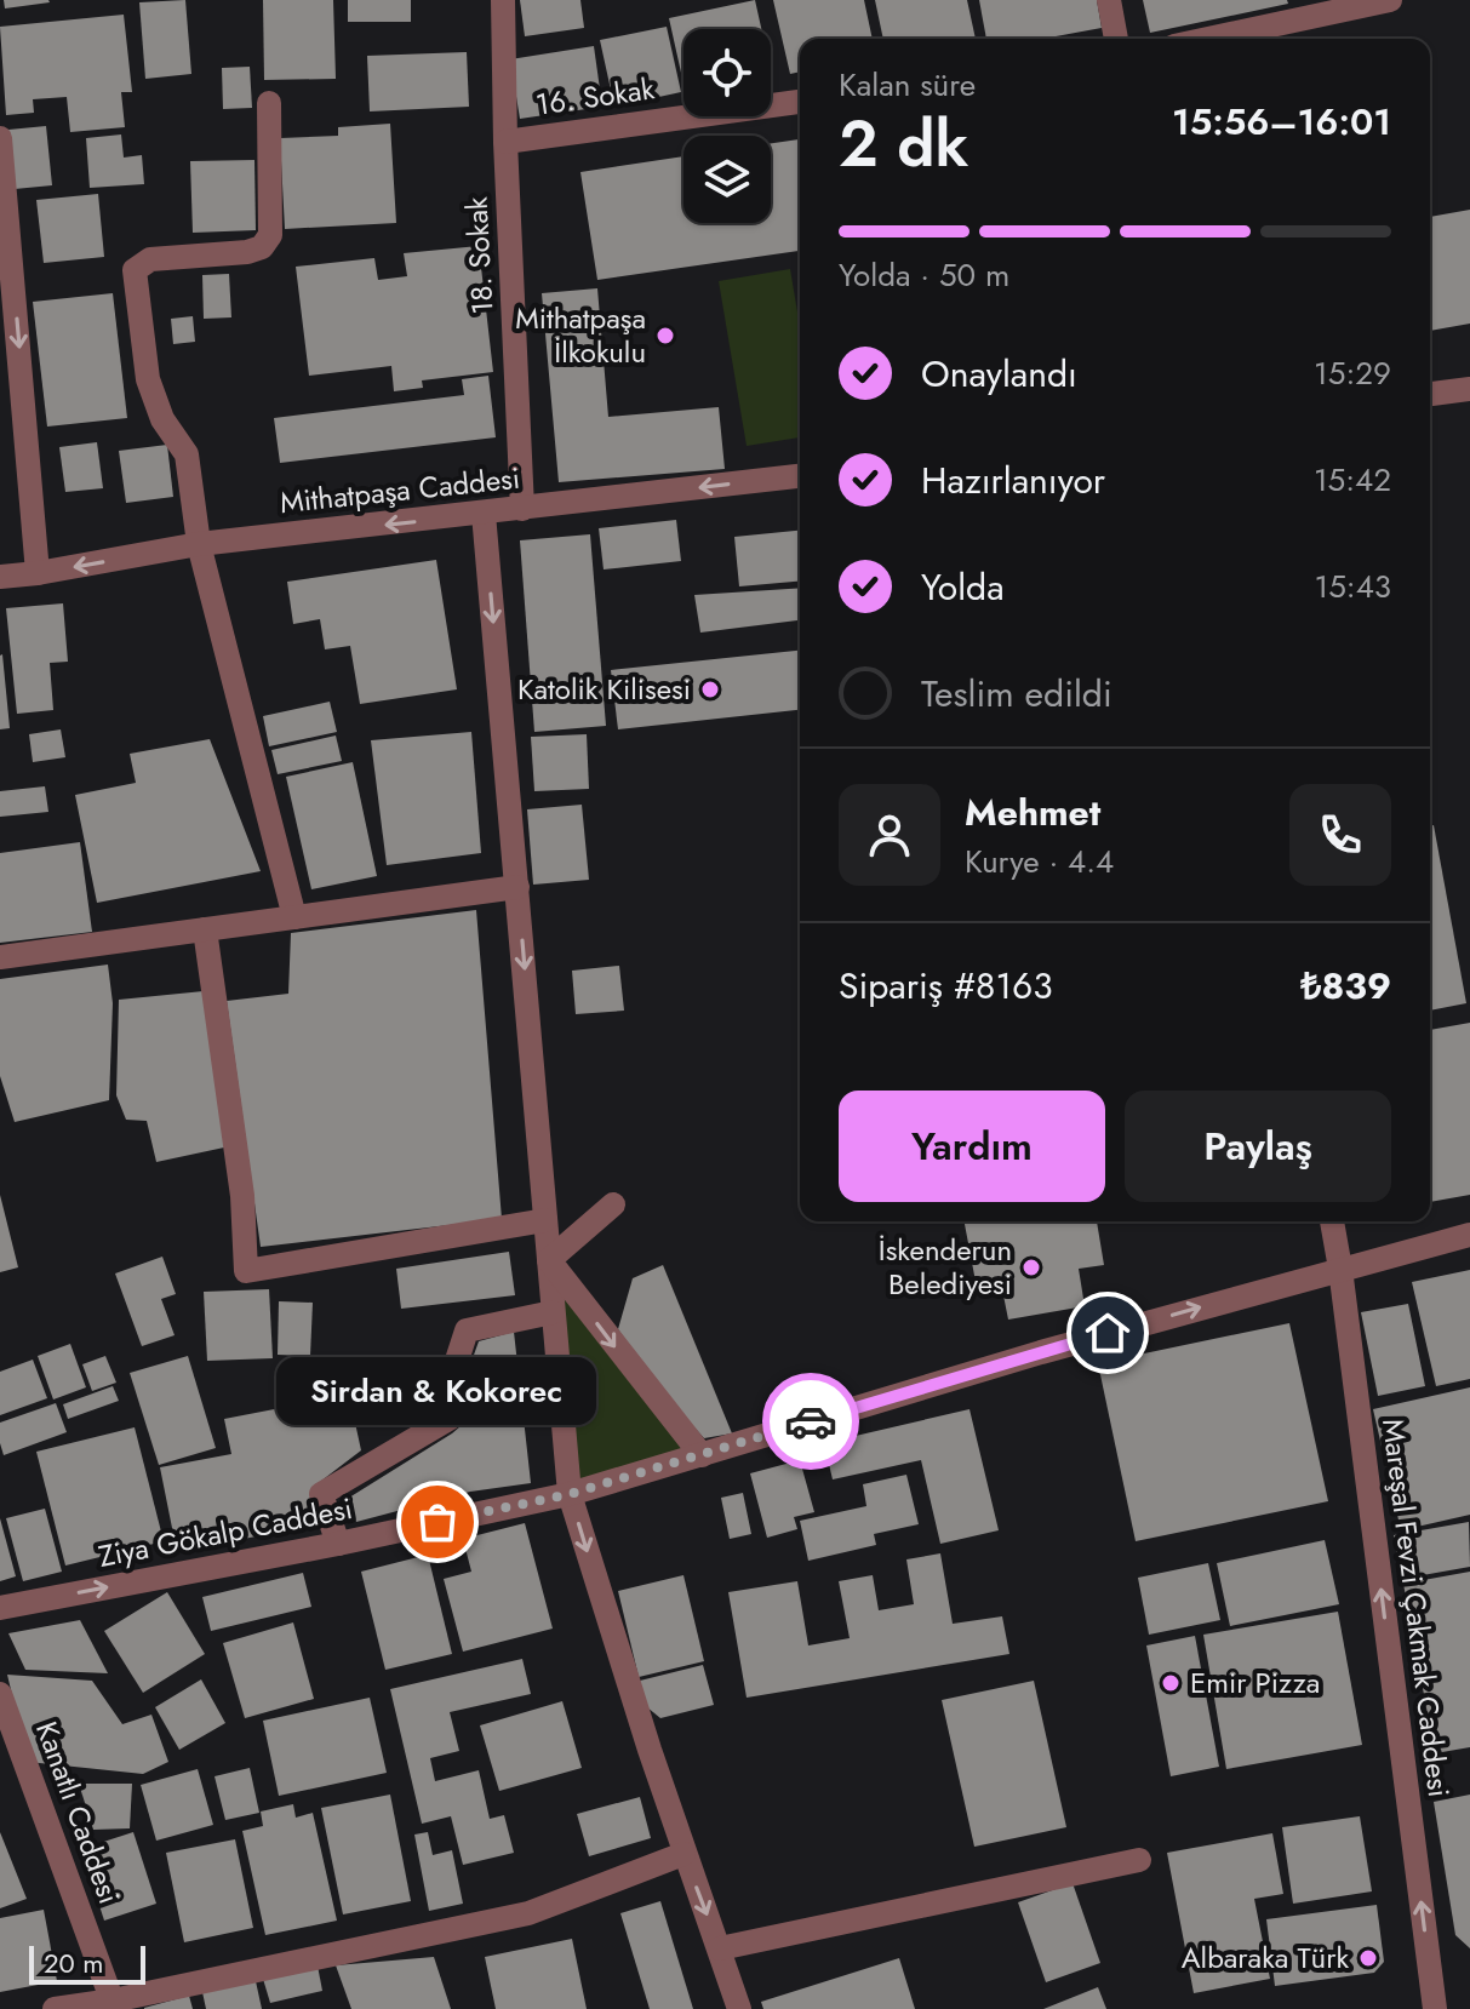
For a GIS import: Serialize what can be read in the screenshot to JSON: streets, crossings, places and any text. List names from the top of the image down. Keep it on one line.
{"streets":{"street":["16. Sokak","18. Sokak","Mithatpaşa Caddesi","Ziya Gökalp Caddesi","Mareşal Fevzi Çakmak Caddesi","Kanatlı Caddesi"]},"crossings":[["16. Sokak","18. Sokak"],["18. Sokak","Mithatpaşa Caddesi"],["Ziya Gökalp Caddesi","Mareşal Fevzi Çakmak Caddesi"]],"one_way":["Mithatpaşa Caddesi","Ziya Gökalp Caddesi","Mareşal Fevzi Çakmak Caddesi"],"places":["Mithatpaşa İlkokulu","Katolik Kilisesi","İskenderun Belediyesi","Sirdan & Kokorec","Emir Pizza","Albaraka Türk"],"scale_bar":"20 m","page":{"heading":["2 dk","Kalan süre","15:56–16:01"],"panel":["Mehmet","Kurye · 4.4","Sipariş #8163","₺839"],"bar":"Yolda · 50 m","list":[["Onaylandı","15:29"],["Hazırlanıyor","15:42"],["Yolda","15:43"],"Teslim edildi"],"buttons":["Yardım","Paylaş"],"bubble":"Sirdan & Kokorec","scale":"20 m"}}
